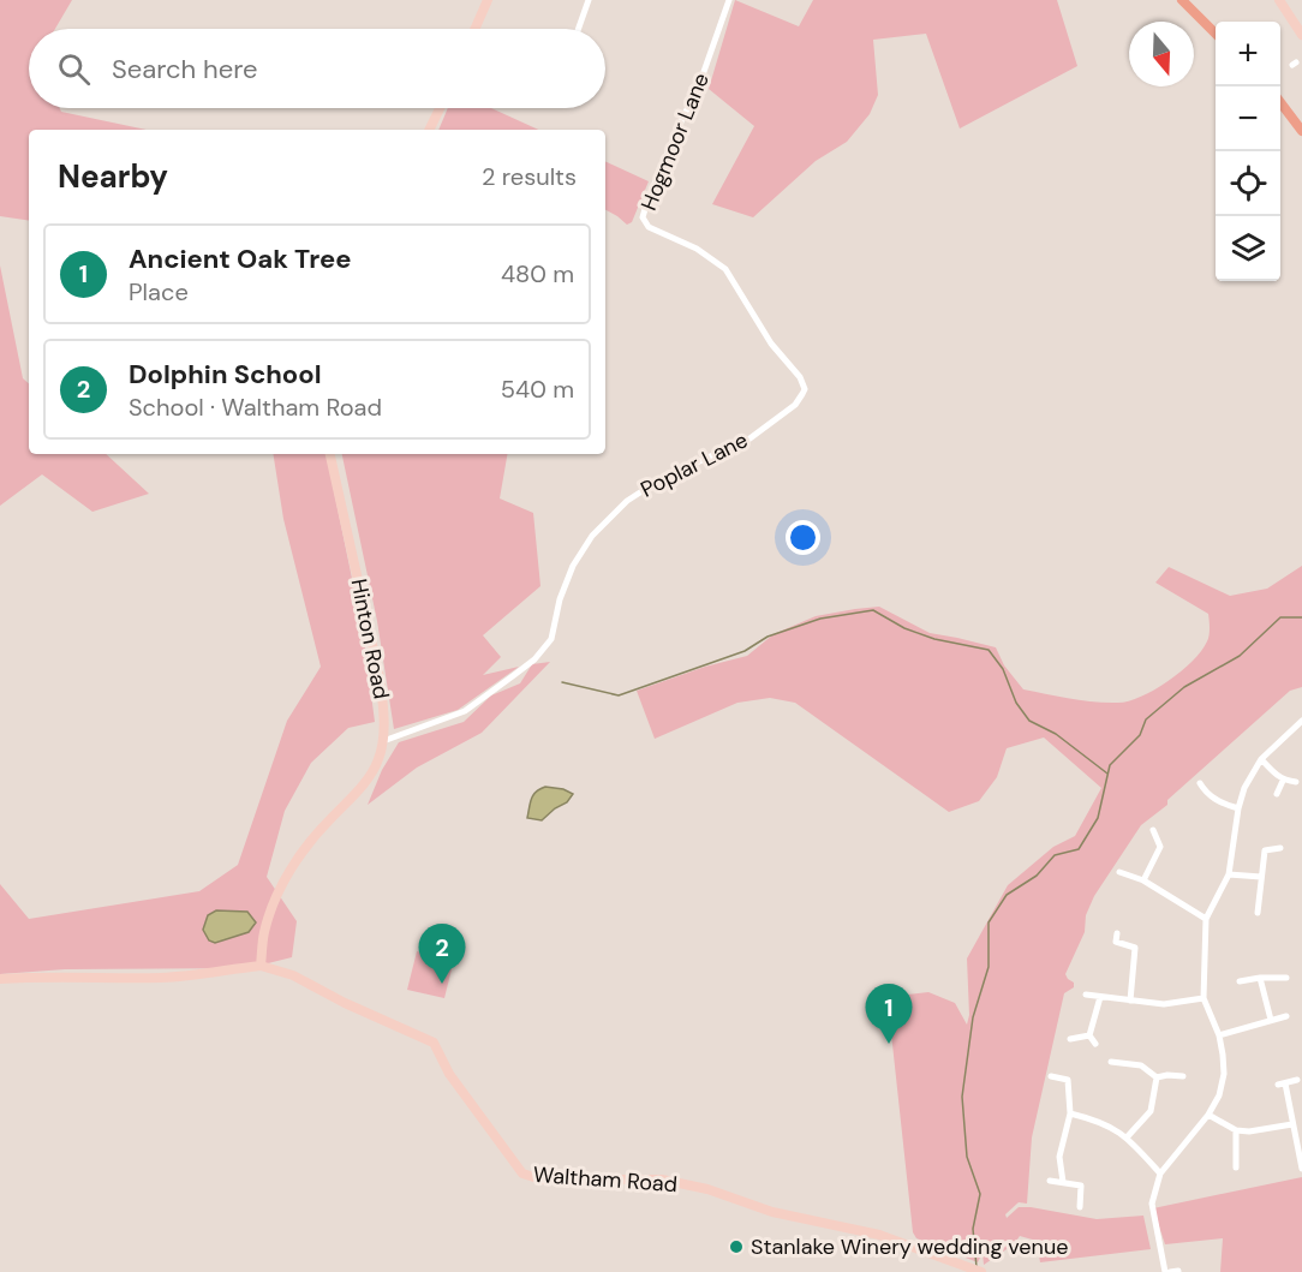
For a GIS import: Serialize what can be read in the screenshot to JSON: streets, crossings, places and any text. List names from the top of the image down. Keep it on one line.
{"streets":{"main road":["Hinton Road","Waltham Road"],"street":["Hogmoor Lane","Poplar Lane"]},"crossings":[["Hogmoor Lane","Poplar Lane"],["Poplar Lane","Hinton Road"],["Hinton Road","Waltham Road"]],"places":["Stanlake Winery wedding venue"],"north":"bottom","page":{"map_buttons":["+","−"],"search":"Search here","heading":["Nearby","2 results"],"list":[{"mark":"1","name":"Ancient Oak Tree","note":"Place","value":"480 m"},{"mark":"2","name":"Dolphin School","note":"School · Waltham Road","value":"540 m"}],"pins":["2","1"]}}
